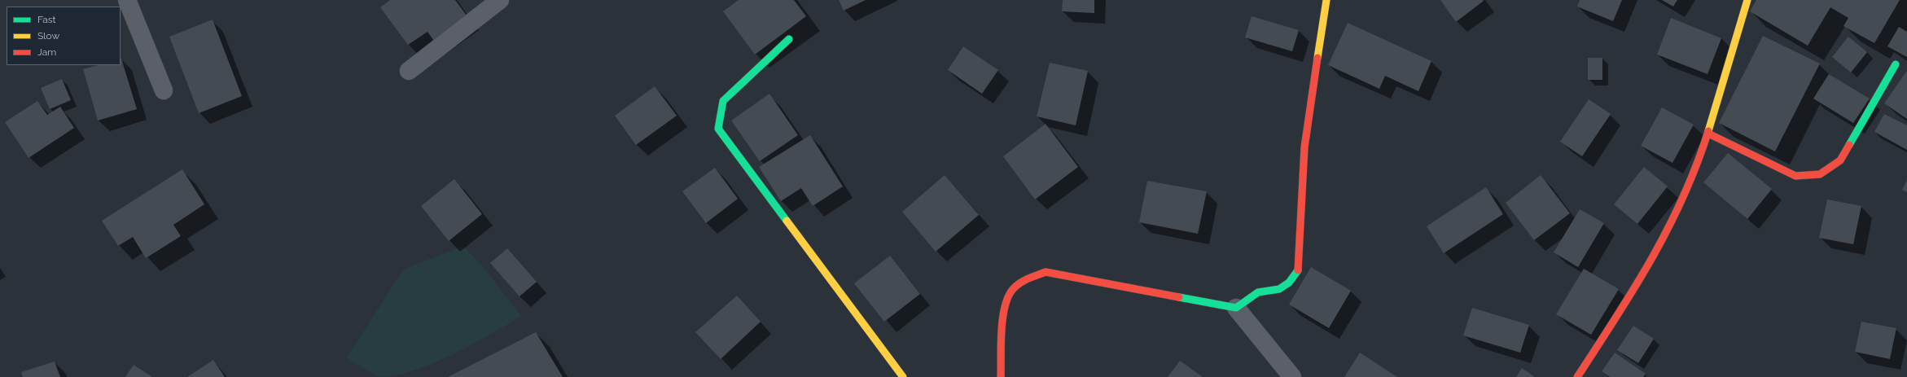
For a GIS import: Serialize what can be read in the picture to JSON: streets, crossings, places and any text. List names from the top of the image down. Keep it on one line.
{"legend":["Fast","Slow","Jam"]}
